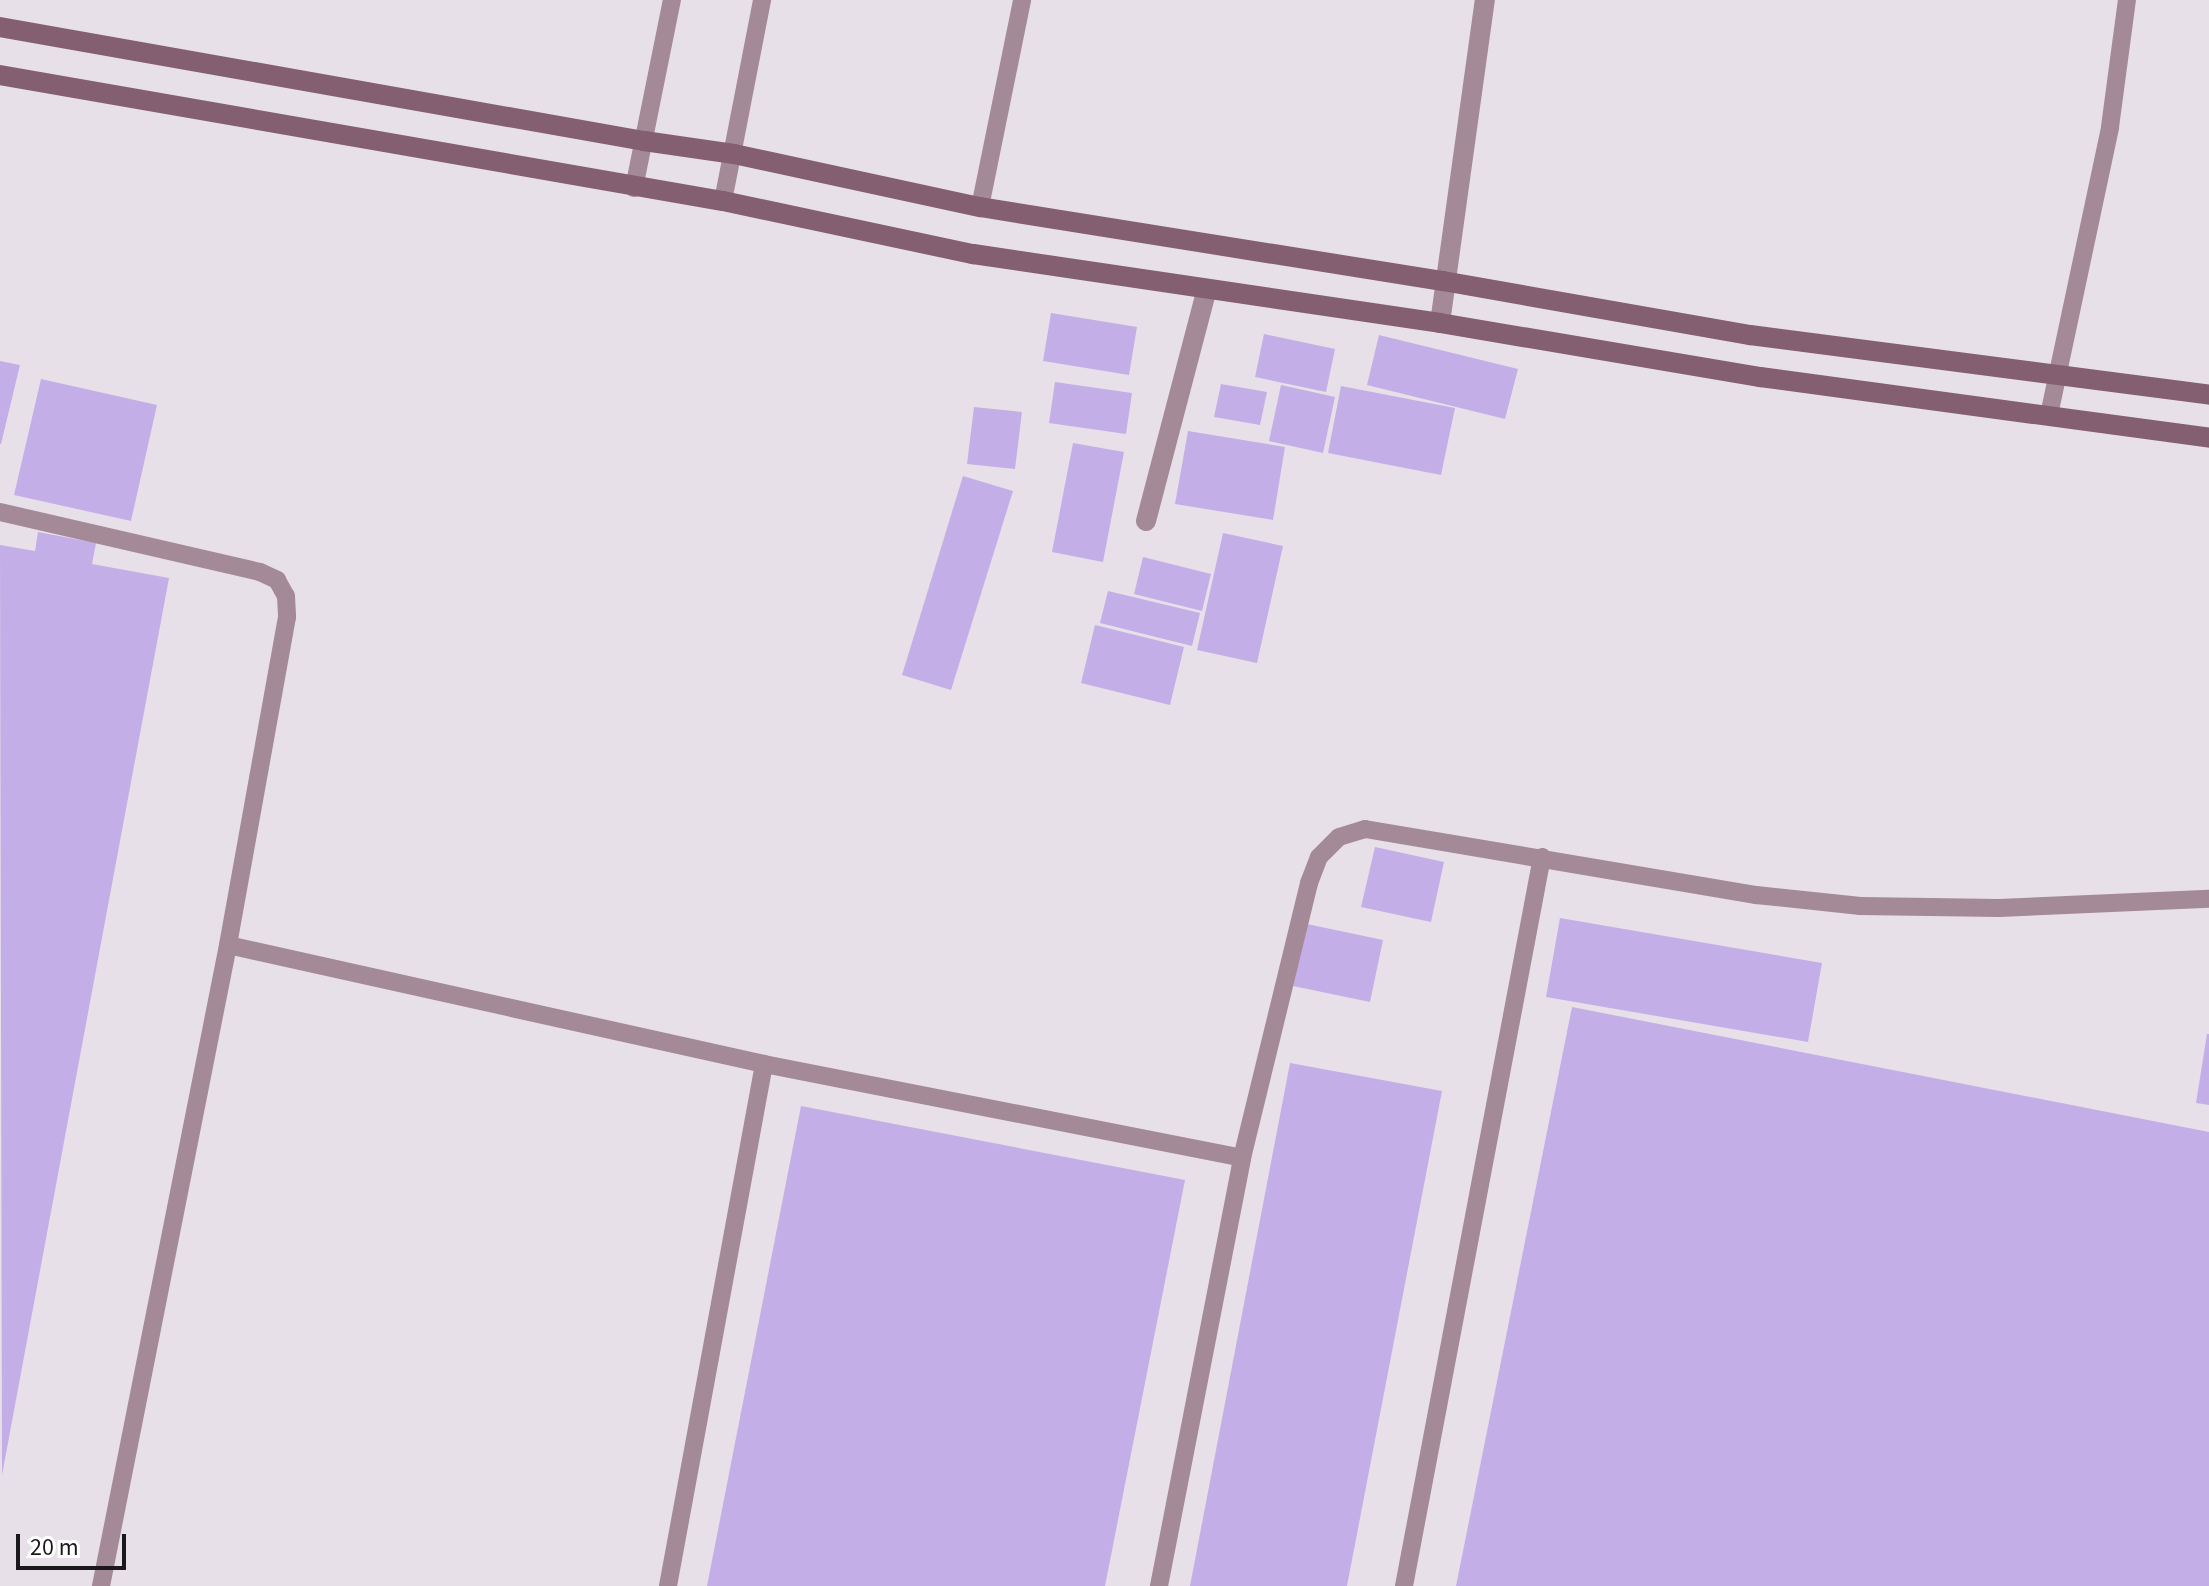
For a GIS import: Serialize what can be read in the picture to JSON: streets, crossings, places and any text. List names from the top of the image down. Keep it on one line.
{"scale_bar":"20 m"}
